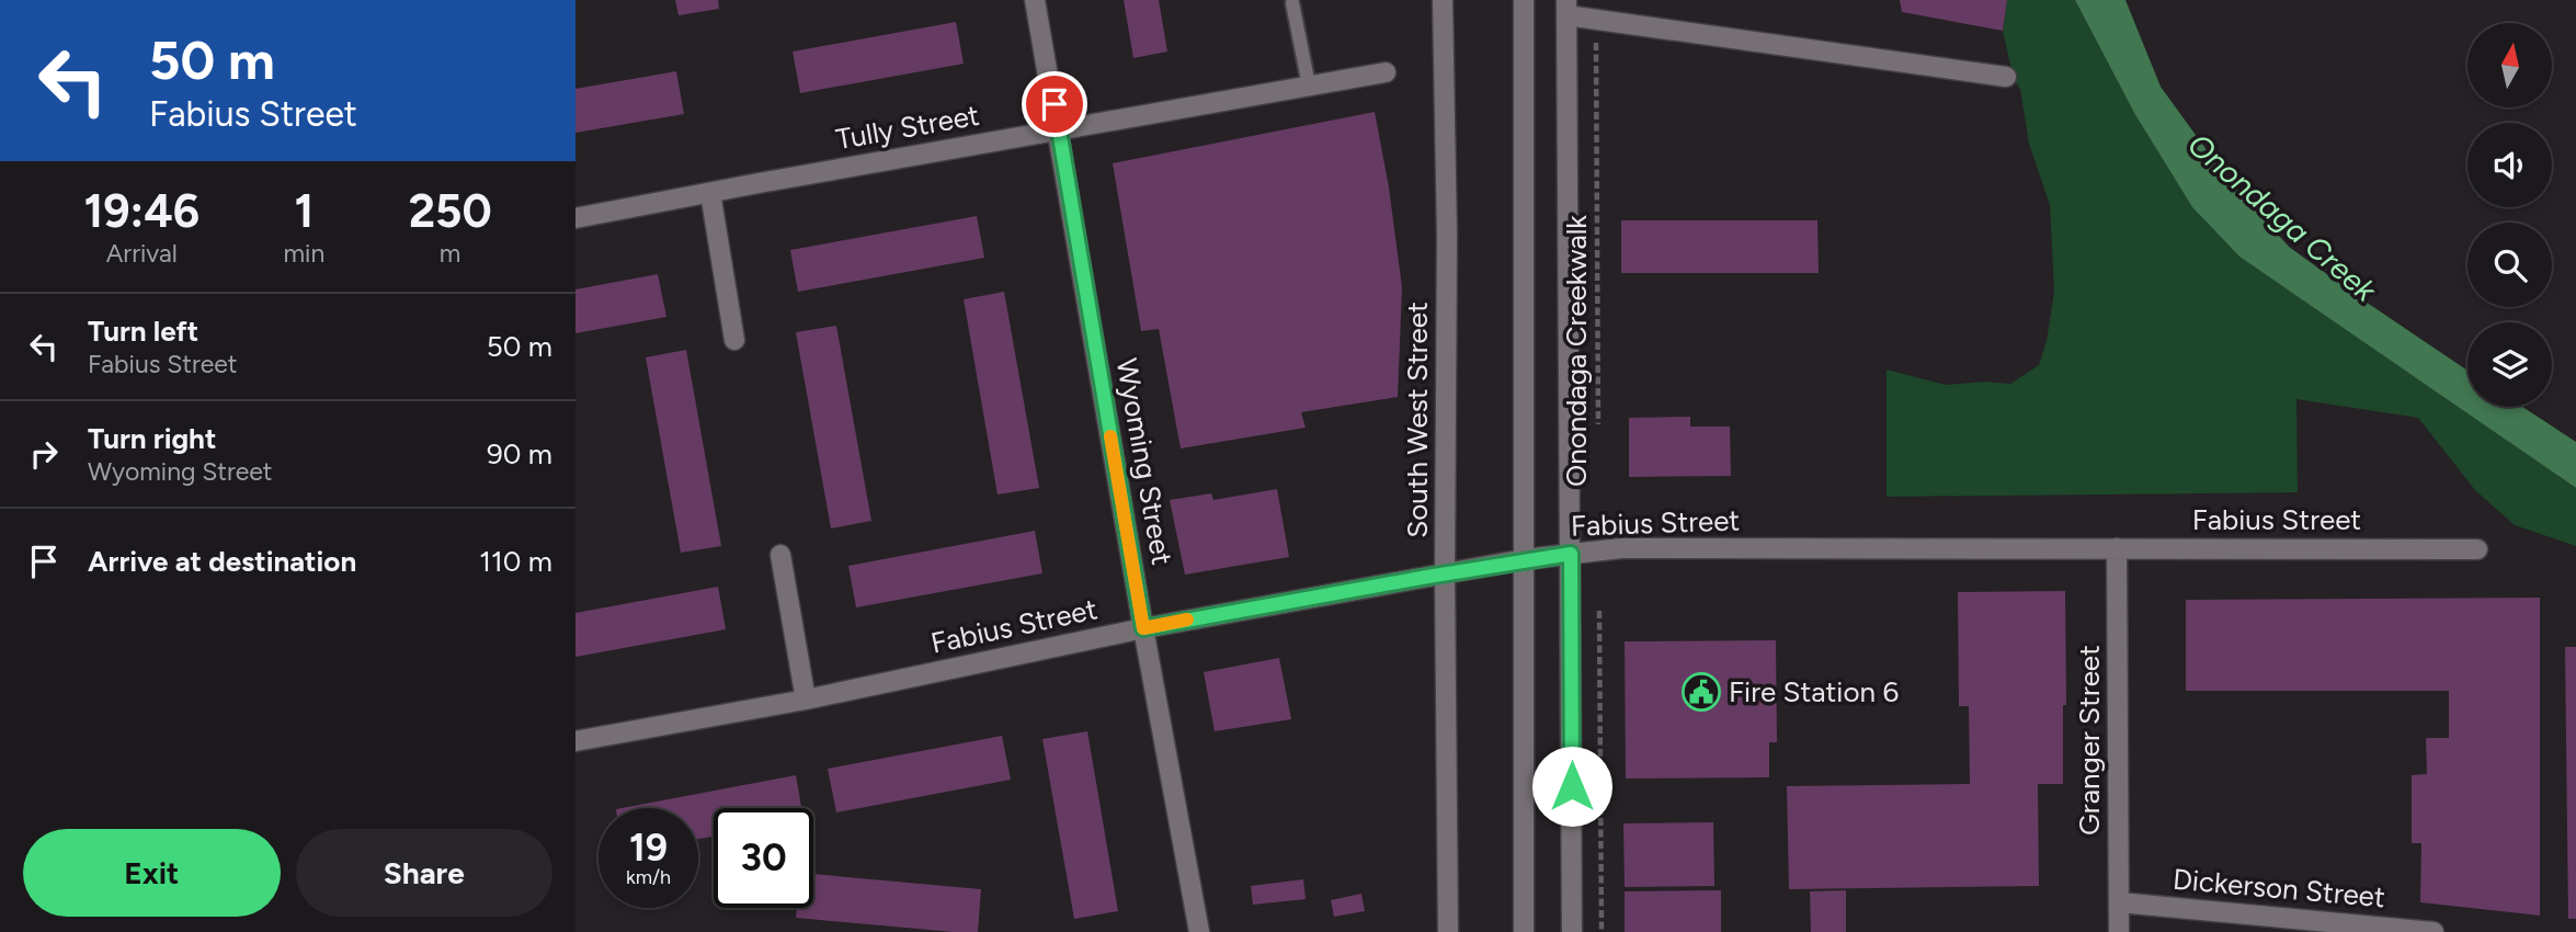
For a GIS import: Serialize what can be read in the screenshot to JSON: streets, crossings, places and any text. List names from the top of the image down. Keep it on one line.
{"streets":{"street":["Tully Street","South West Street","Wyoming Street","Fabius Street","Granger Street","Dickerson Street"],"path":["Onondaga Creekwalk"]},"crossings":[["Tully Street","Wyoming Street"],["South West Street","Fabius Street"],["Wyoming Street","Fabius Street"],["Fabius Street","Granger Street"],["Granger Street","Dickerson Street"]],"water":["Onondaga Creek"],"places":{"public building":["Fire Station 6"]},"north":"top","page":{"turn":["50 m","Fabius Street"],"eta":["19:46","Arrival","1","min","250","m"],"list":[{"name":"Turn left","note":"Fabius Street","value":"50 m"},{"name":"Turn right","note":"Wyoming Street","value":"90 m"},{"name":"Arrive at destination","value":"110 m"}],"speed":"19 km/h","limit":"30","buttons":["Exit","Share"]}}
